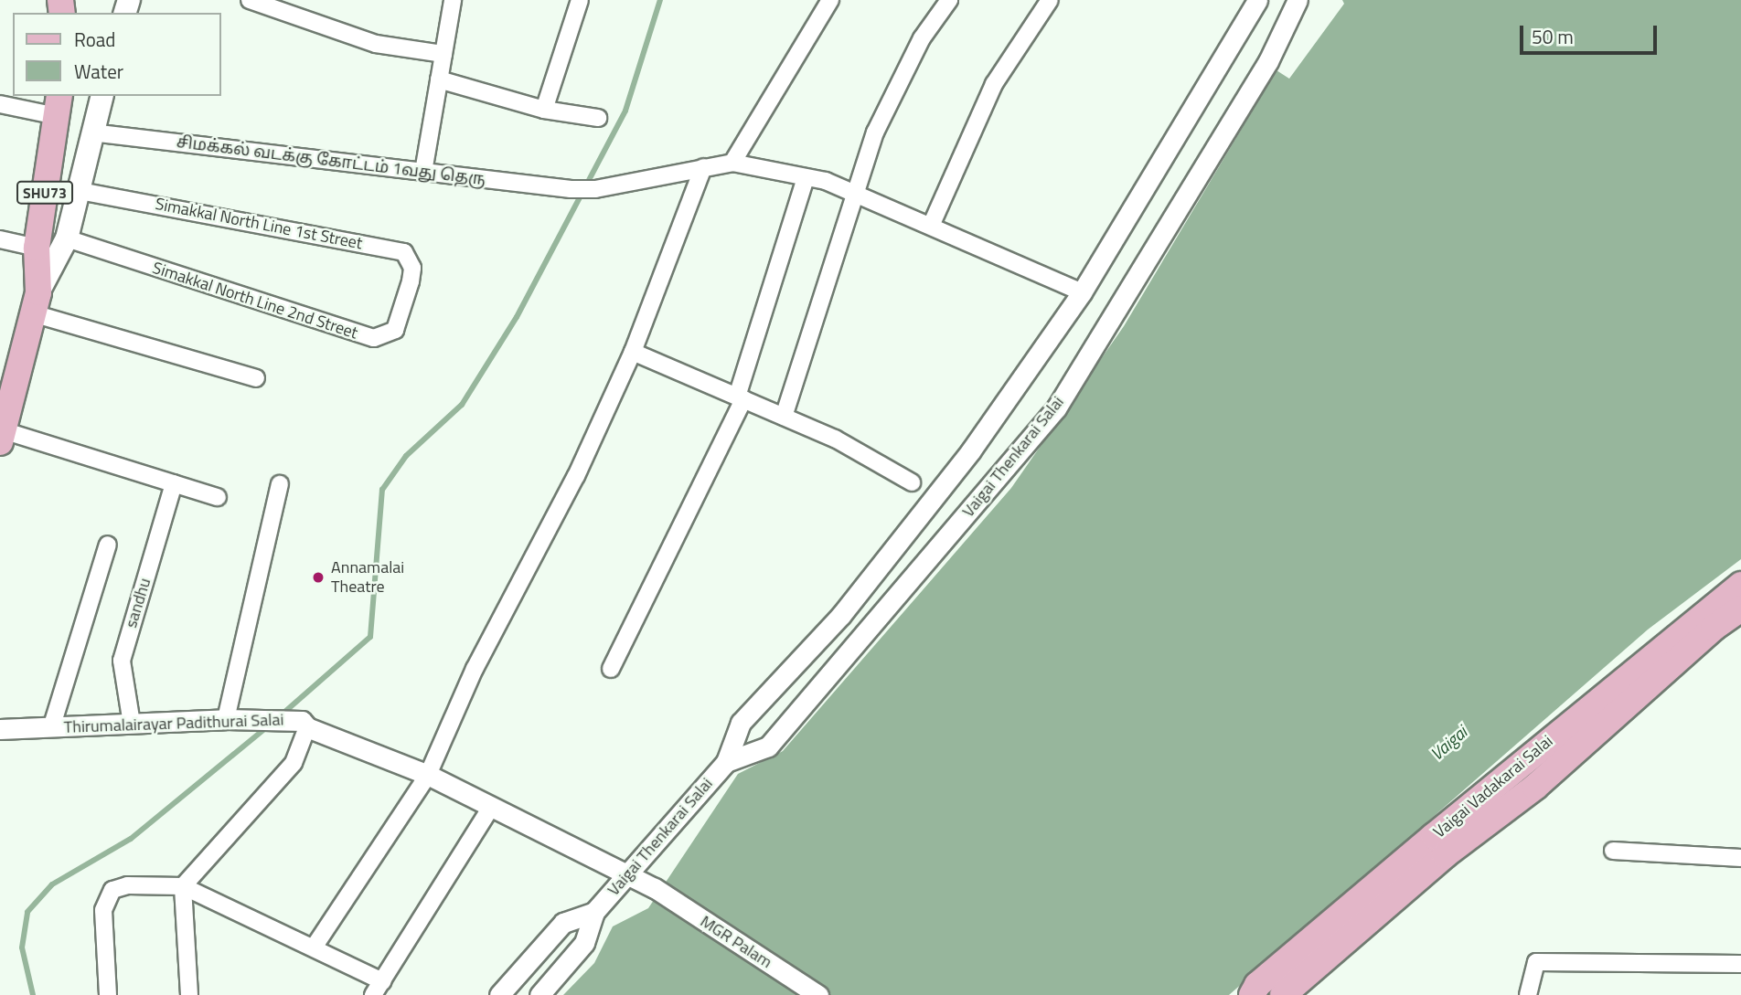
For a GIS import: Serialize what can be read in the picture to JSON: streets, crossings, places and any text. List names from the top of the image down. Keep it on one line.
{"streets":{"main road":["SHU73","Vaigai Vadakarai Salai"],"street":["சிமக்கல் வடக்கு கோட்டம் 1வது தெரு","Simakkal North Line 1st Street","Simakkal North Line 2nd Street","Vaigai Thenkarai Salai","sandhu","Thirumalairayar Padithurai Salai","MGR Palam"]},"crossings":[["Simakkal North Line 1st Street","Simakkal North Line 2nd Street"],["Vaigai Thenkarai Salai","Thirumalairayar Padithurai Salai"],["sandhu","Thirumalairayar Padithurai Salai"],["Thirumalairayar Padithurai Salai","MGR Palam"]],"water":["Vaigai"],"places":["Annamalai Theatre"],"legend":["Road","Water"],"scale_bar":"50 m"}
